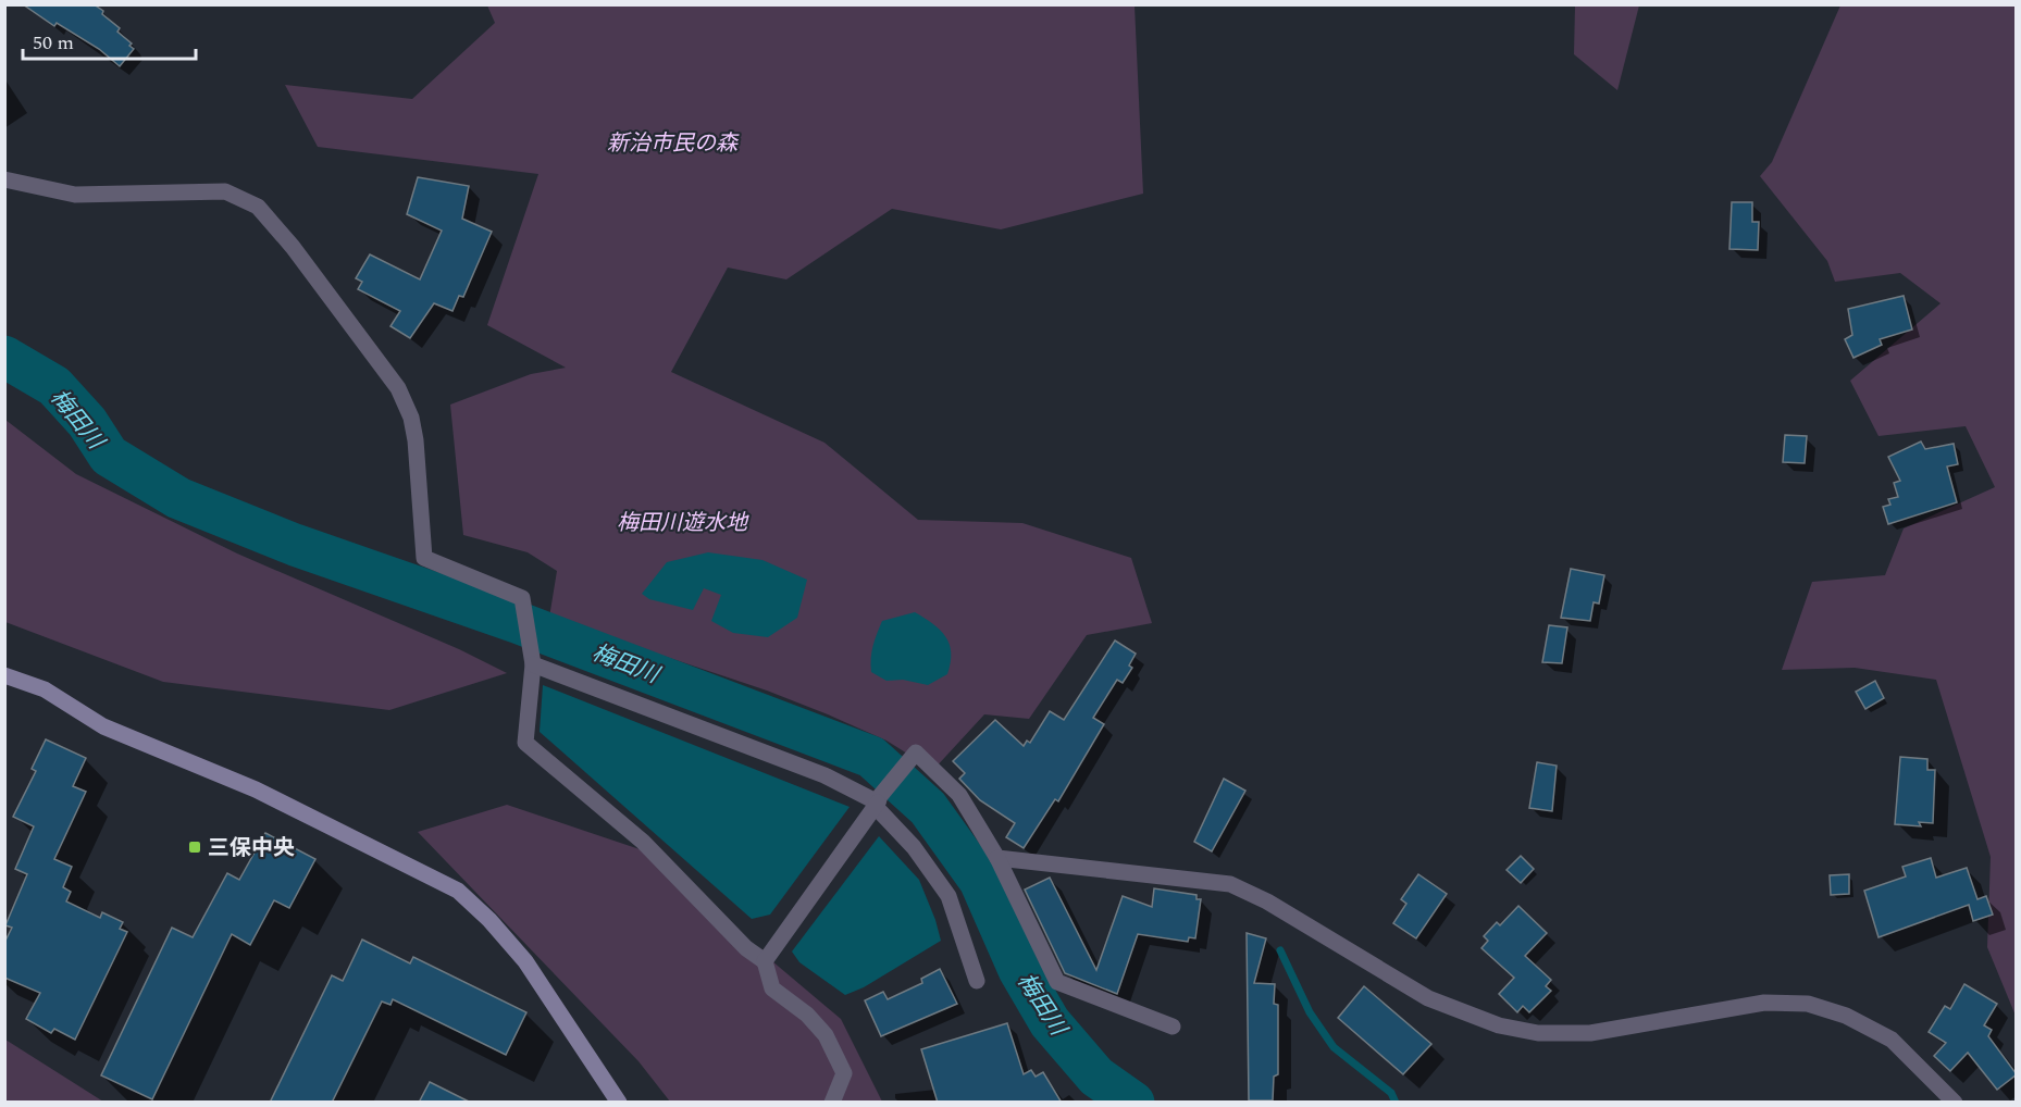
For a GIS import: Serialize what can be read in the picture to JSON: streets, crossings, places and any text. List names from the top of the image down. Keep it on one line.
{"water":["梅田川"],"parks":["新治市民の森","梅田川遊水地"],"places":{"transit":["三保中央"]},"scale_bar":"50 m"}
